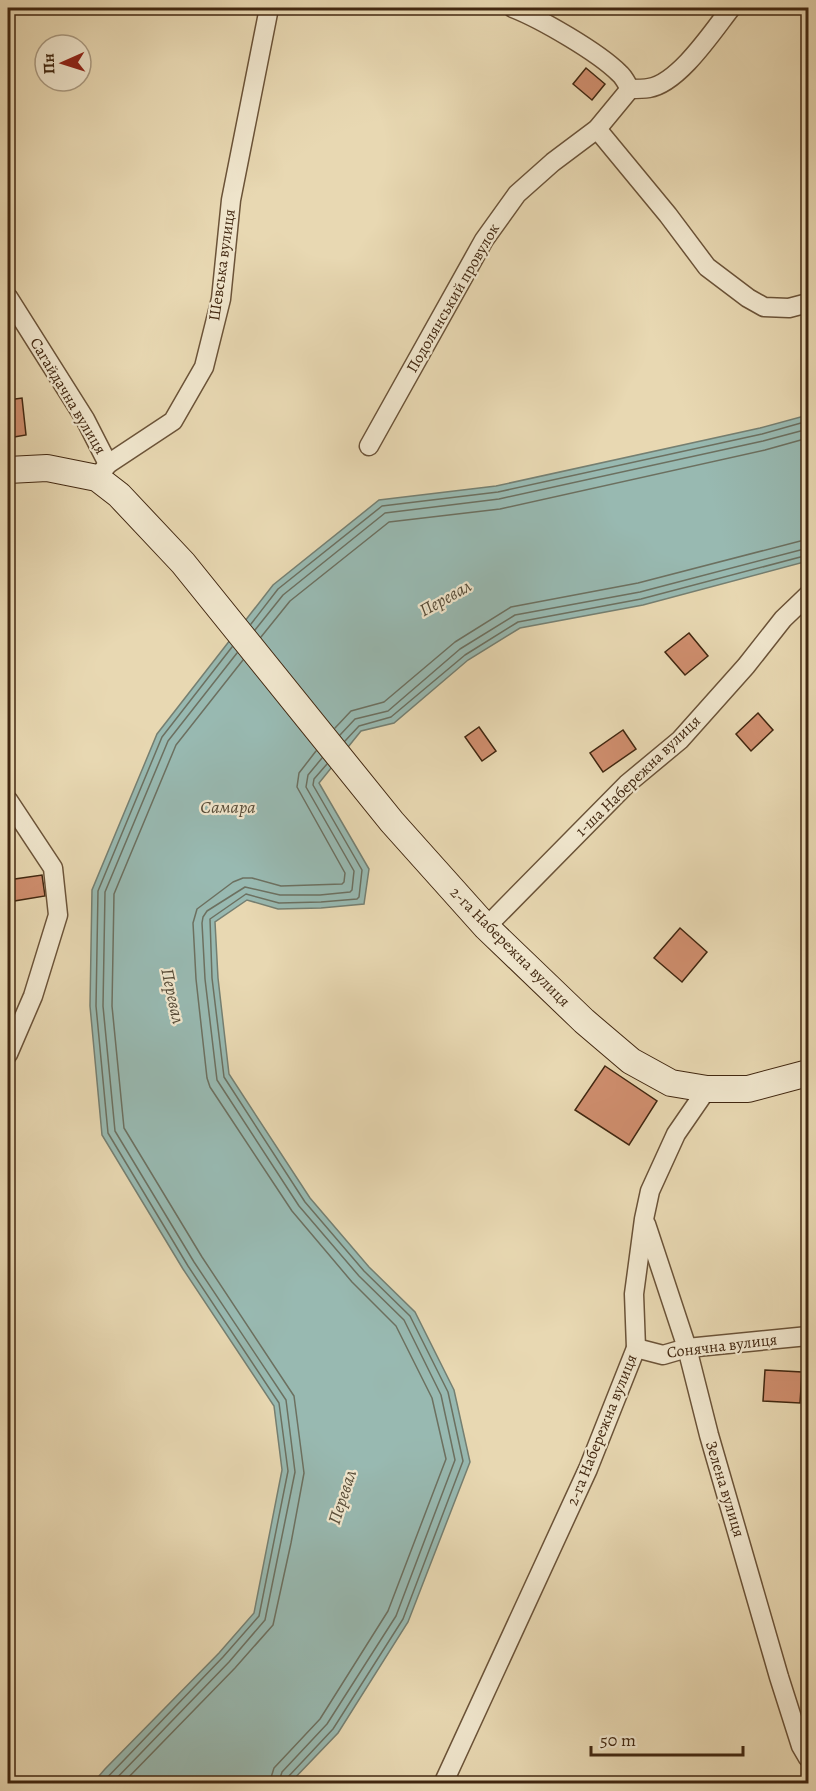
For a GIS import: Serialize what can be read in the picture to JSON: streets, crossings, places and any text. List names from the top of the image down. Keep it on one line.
{"streets":{"street":["Шевська вулиця","Подолянський провулок","Сагайдачна вулиця","1-ша Набережна вулиця","2-га Набережна вулиця","Сонячна вулиця","Зелена вулиця"]},"crossings":[["Шевська вулиця","Сагайдачна вулиця"],["Сагайдачна вулиця","2-га Набережна вулиця"],["1-ша Набережна вулиця","2-га Набережна вулиця"],["2-га Набережна вулиця","Сонячна вулиця"],["2-га Набережна вулиця","Зелена вулиця"],["Сонячна вулиця","Зелена вулиця"]],"water":["Перевал","Самара"],"scale_bar":"50 m","north":"left"}
